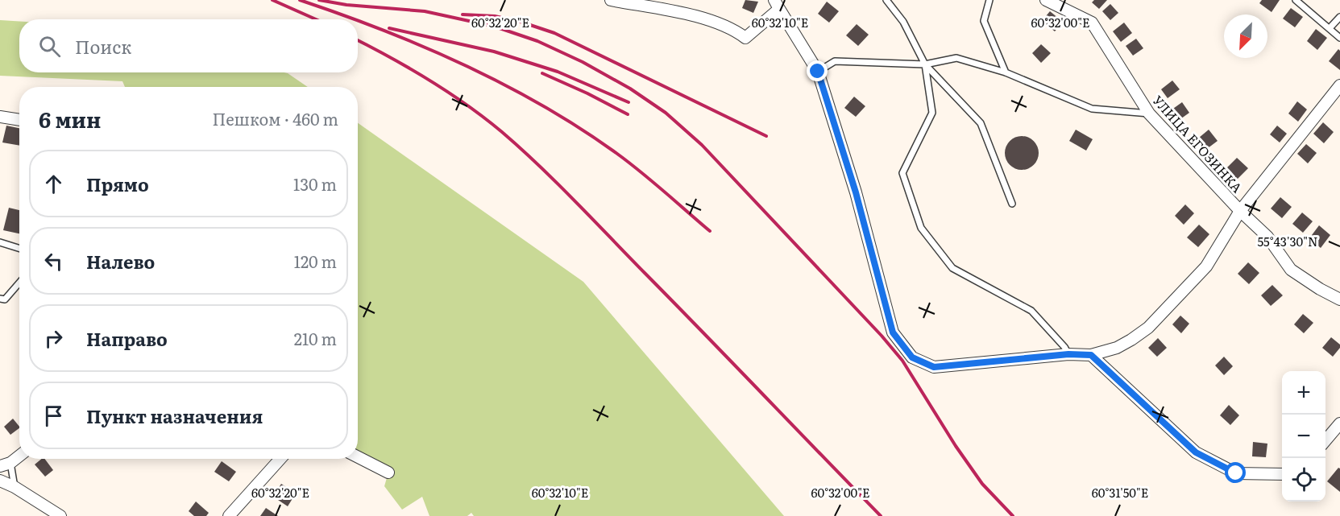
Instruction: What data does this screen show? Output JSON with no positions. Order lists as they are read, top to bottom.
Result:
{
  "streets": {
    "street": ["УЛИЦА ЕГОЗИНКА"]
  },
  "north": "bottom left",
  "page": {
    "search": "Поиск",
    "heading": ["6 мин", "Пешком · 460 m"],
    "list": [
      ["Прямо", "130 m"],
      ["Налево", "120 m"],
      ["Направо", "210 m"],
      "Пункт назначения"
    ],
    "map_buttons": ["+", "−"]
  },
  "coordinates": [
    "60°32'20\"E",
    "60°32'10\"E",
    "60°32'00\"E",
    "55°43'30\"N",
    "60°31'50\"E"
  ]
}
